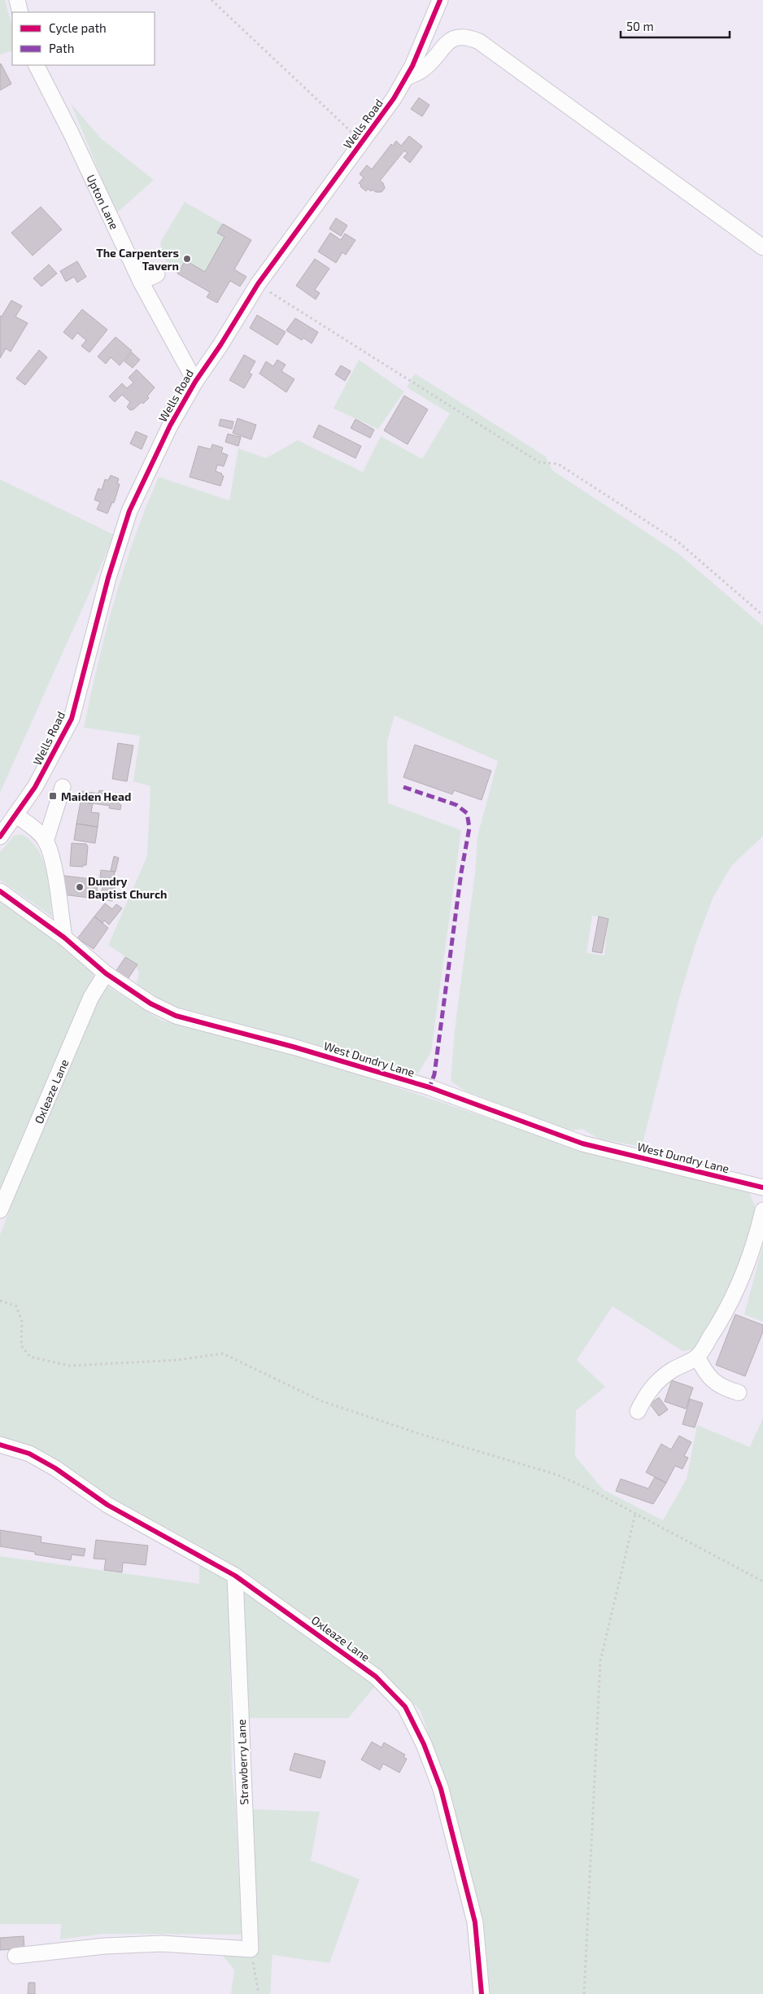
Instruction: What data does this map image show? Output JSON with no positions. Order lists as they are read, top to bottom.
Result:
{
  "streets": {
    "street": [
      "Wells Road",
      "Upton Lane",
      "West Dundry Lane",
      "Oxleaze Lane",
      "Strawberry Lane"
    ]
  },
  "crossings": [
    ["Wells Road", "Upton Lane"],
    ["West Dundry Lane", "Oxleaze Lane"],
    ["Oxleaze Lane", "Strawberry Lane"]
  ],
  "places": {
    "other": ["The Carpenters Tavern", "Dundry Baptist Church"],
    "transit": ["Maiden Head"]
  },
  "legend": ["Cycle path", "Path"],
  "scale_bar": "50 m"
}
